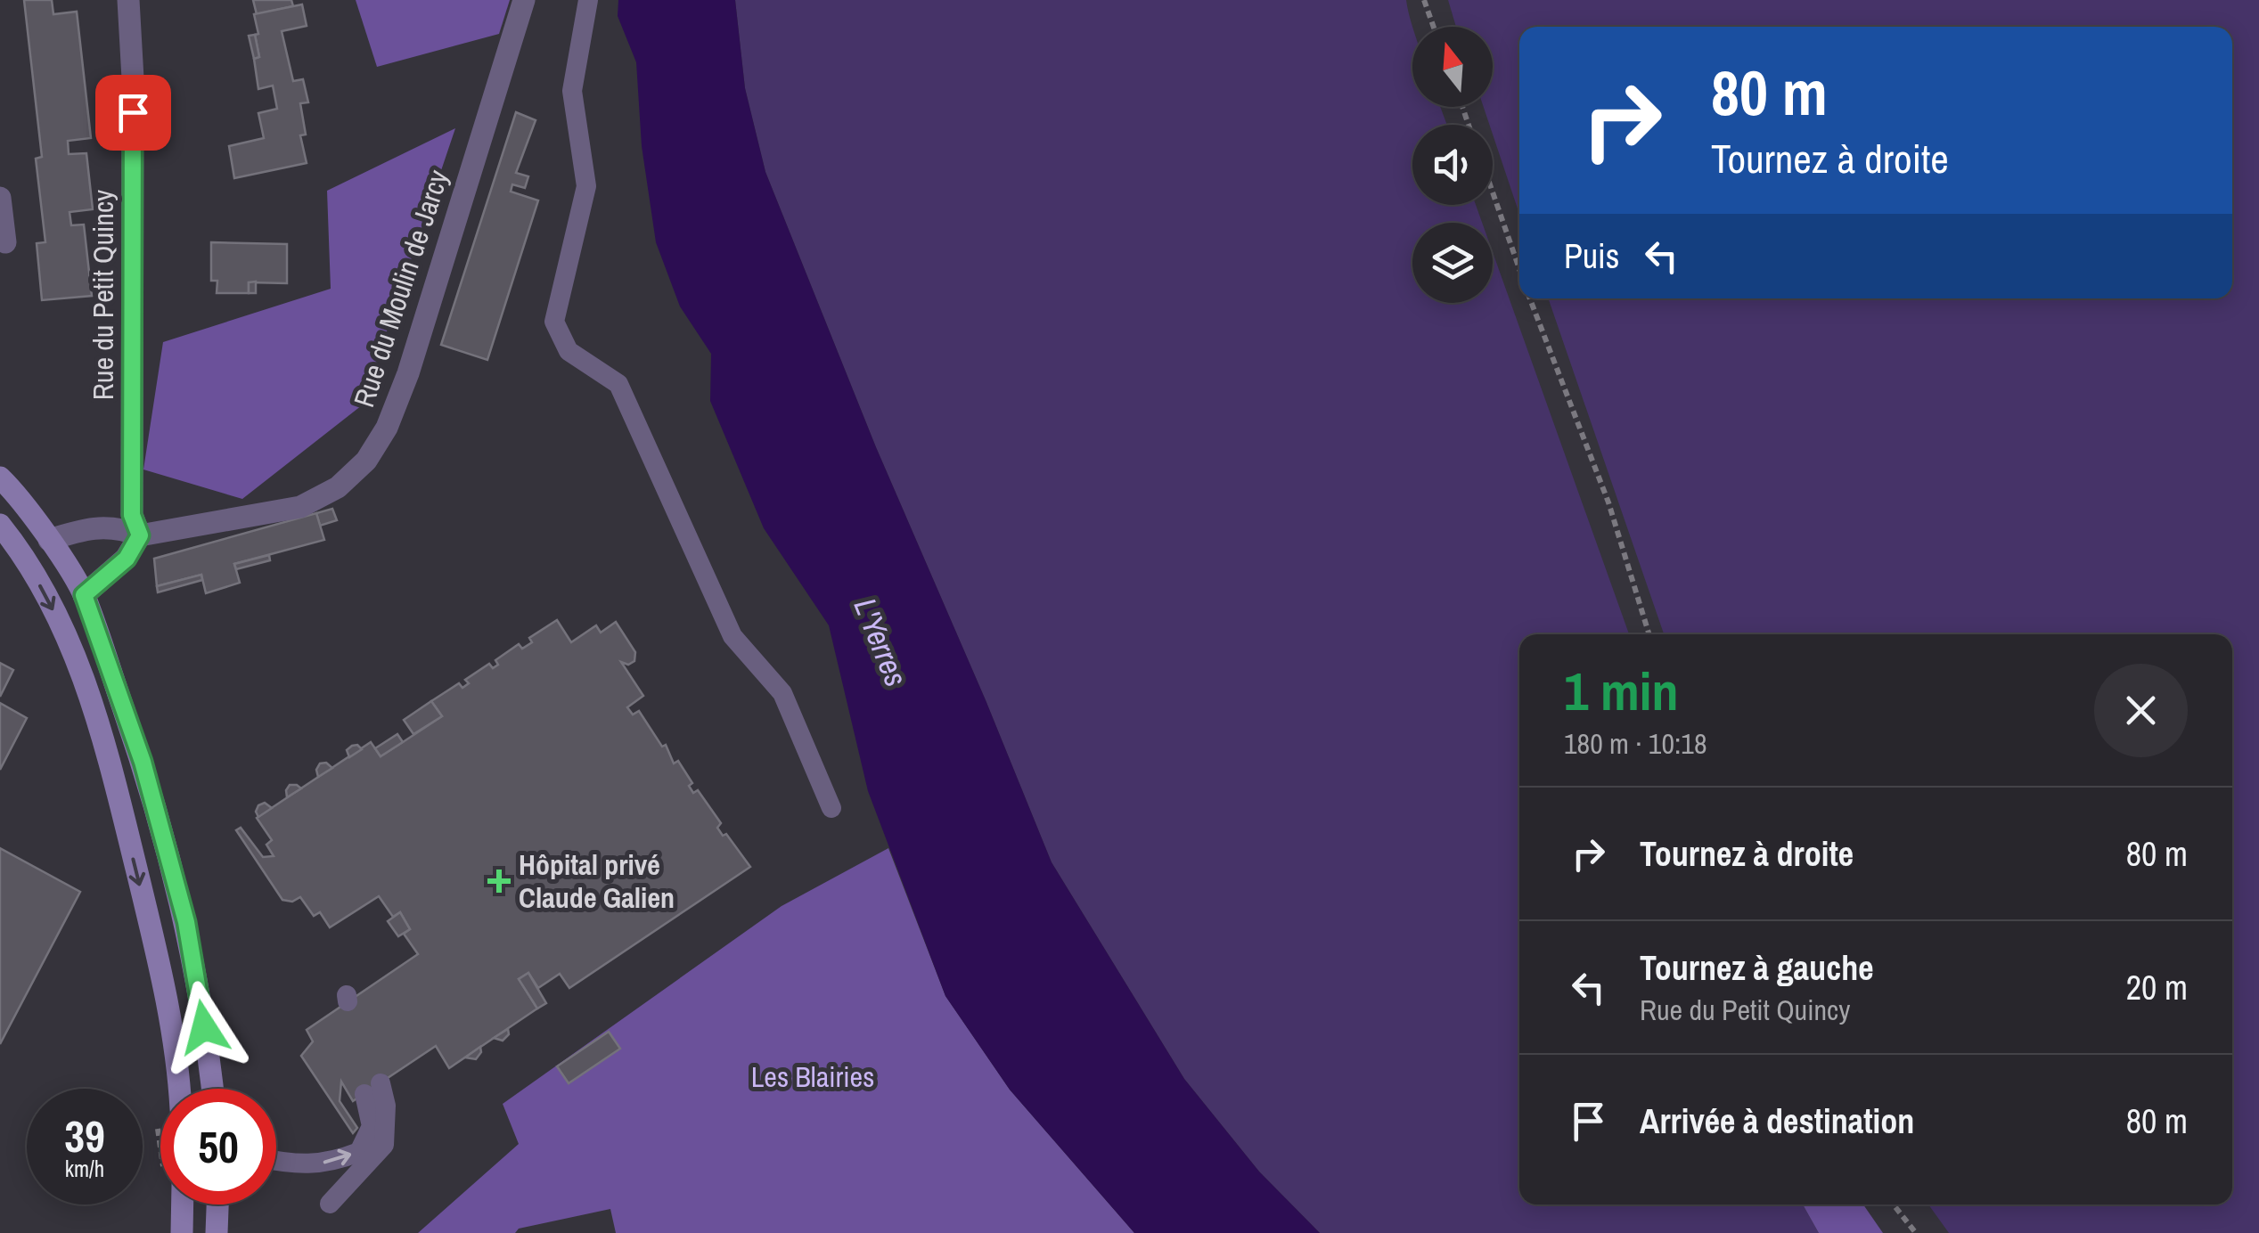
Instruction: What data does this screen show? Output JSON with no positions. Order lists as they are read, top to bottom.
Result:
{
  "streets": {
    "street": ["Rue du Moulin de Jarcy", "Rue du Petit Quincy"]
  },
  "crossings": [
    ["Rue du Moulin de Jarcy", "Rue du Petit Quincy"]
  ],
  "water": ["L'Yerres"],
  "parks": ["Les Blairies"],
  "places": {
    "health": ["Hôpital privé Claude Galien"]
  },
  "north": "top",
  "page": {
    "turn": ["80 m", "Tournez à droite"],
    "then": "Puis",
    "heading": ["1 min", "180 m · 10:18"],
    "list": [
      {
        "name": "Tournez à droite",
        "value": "80 m"
      },
      {
        "name": "Tournez à gauche",
        "note": "Rue du Petit Quincy",
        "value": "20 m"
      },
      {
        "name": "Arrivée à destination",
        "value": "80 m"
      }
    ],
    "speed": "39 km/h",
    "limit": "50"
  }
}
